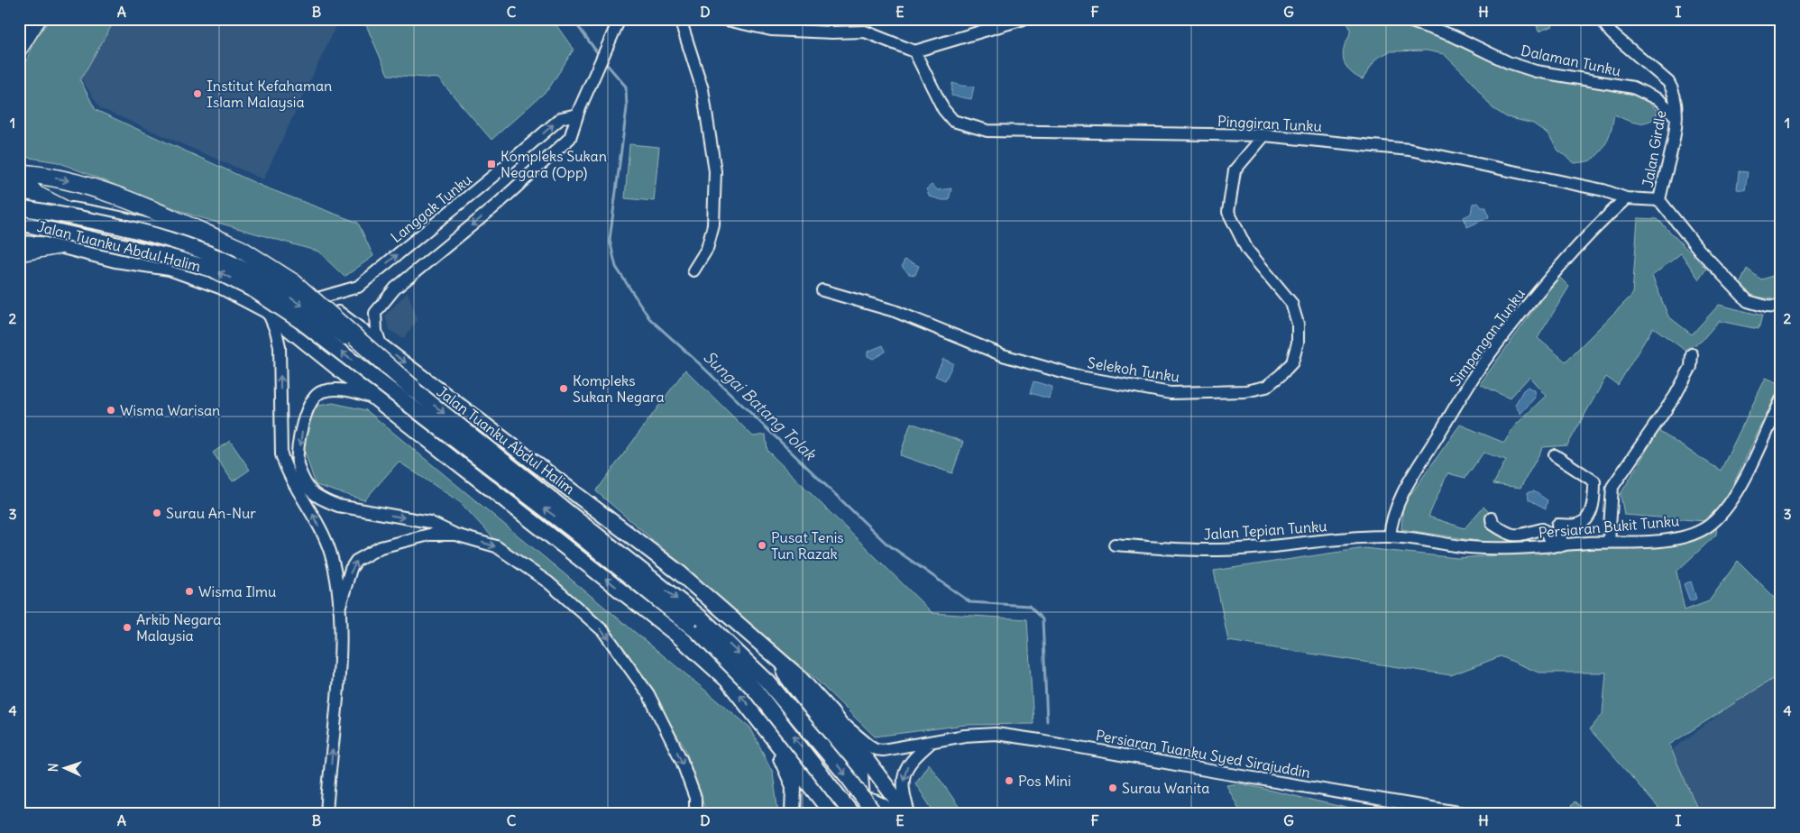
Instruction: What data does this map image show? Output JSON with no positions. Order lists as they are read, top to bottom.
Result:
{
  "streets": {
    "main road": ["Jalan Tuanku Abdul Halim"],
    "street": [
      "Dalaman Tunku",
      "Pinggiran Tunku",
      "Jalan Girdle",
      "Langgak Tunku",
      "Simpangan Tunku",
      "Selekoh Tunku",
      "Persiaran Bukit Tunku",
      "Jalan Tepian Tunku",
      "Persiaran Tuanku Syed Sirajuddin"
    ]
  },
  "crossings": [
    ["Dalaman Tunku", "Jalan Girdle"],
    ["Pinggiran Tunku", "Jalan Girdle"],
    ["Pinggiran Tunku", "Simpangan Tunku"],
    ["Pinggiran Tunku", "Selekoh Tunku"],
    ["Langgak Tunku", "Jalan Tuanku Abdul Halim"],
    ["Jalan Tuanku Abdul Halim", "Persiaran Tuanku Syed Sirajuddin"],
    ["Simpangan Tunku", "Persiaran Bukit Tunku"],
    ["Simpangan Tunku", "Jalan Tepian Tunku"],
    ["Persiaran Bukit Tunku", "Jalan Tepian Tunku"]
  ],
  "water": ["Sungai Batang Tolak"],
  "places": {
    "other": [
      "Institut Kefahaman Islam Malaysia",
      "Kompleks Sukan Negara",
      "Wisma Warisan",
      "Surau An-Nur",
      "Pusat Tenis Tun Razak",
      "Wisma Ilmu",
      "Arkib Negara Malaysia",
      "Pos Mini",
      "Surau Wanita"
    ],
    "transit": ["Kompleks Sukan Negara (Opp)"]
  },
  "north": "left",
  "grid": {
    "columns": [
      "A",
      "B",
      "C",
      "D",
      "E",
      "F",
      "G",
      "H",
      "I"
    ],
    "rows": [
      "1",
      "2",
      "3",
      "4"
    ]
  }
}
